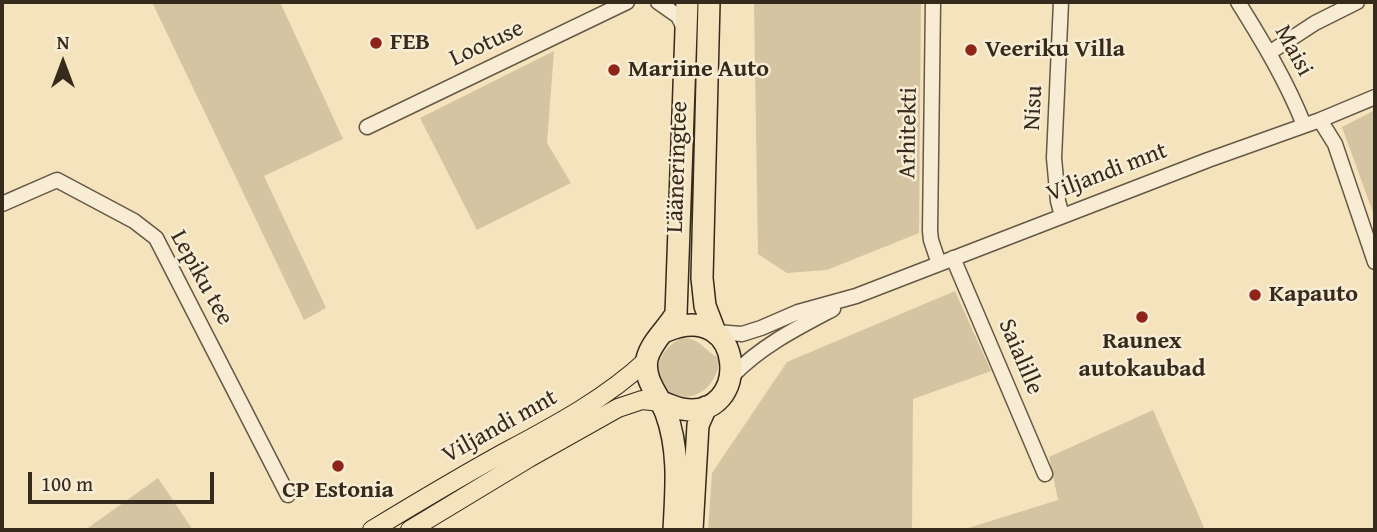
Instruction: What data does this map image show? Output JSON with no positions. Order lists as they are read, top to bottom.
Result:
{
  "streets": {
    "highway": ["Lääneringtee"],
    "main road": ["Viljandi mnt"],
    "street": [
      "Lootuse",
      "Maisi",
      "Nisu",
      "Arhitekti",
      "Lepiku tee",
      "Saialille"
    ]
  },
  "crossings": [
    ["Maisi", "Viljandi mnt"],
    ["Nisu", "Viljandi mnt"],
    ["Arhitekti", "Viljandi mnt"],
    ["Arhitekti", "Saialille"],
    ["Lääneringtee", "Viljandi mnt"],
    ["Viljandi mnt", "Saialille"]
  ],
  "places": [
    "FEB",
    "Veeriku Villa",
    "Mariine Auto",
    "Kapauto",
    "Raunex autokaubad",
    "CP Estonia"
  ],
  "scale_bar": "100 m",
  "north": "top"
}
